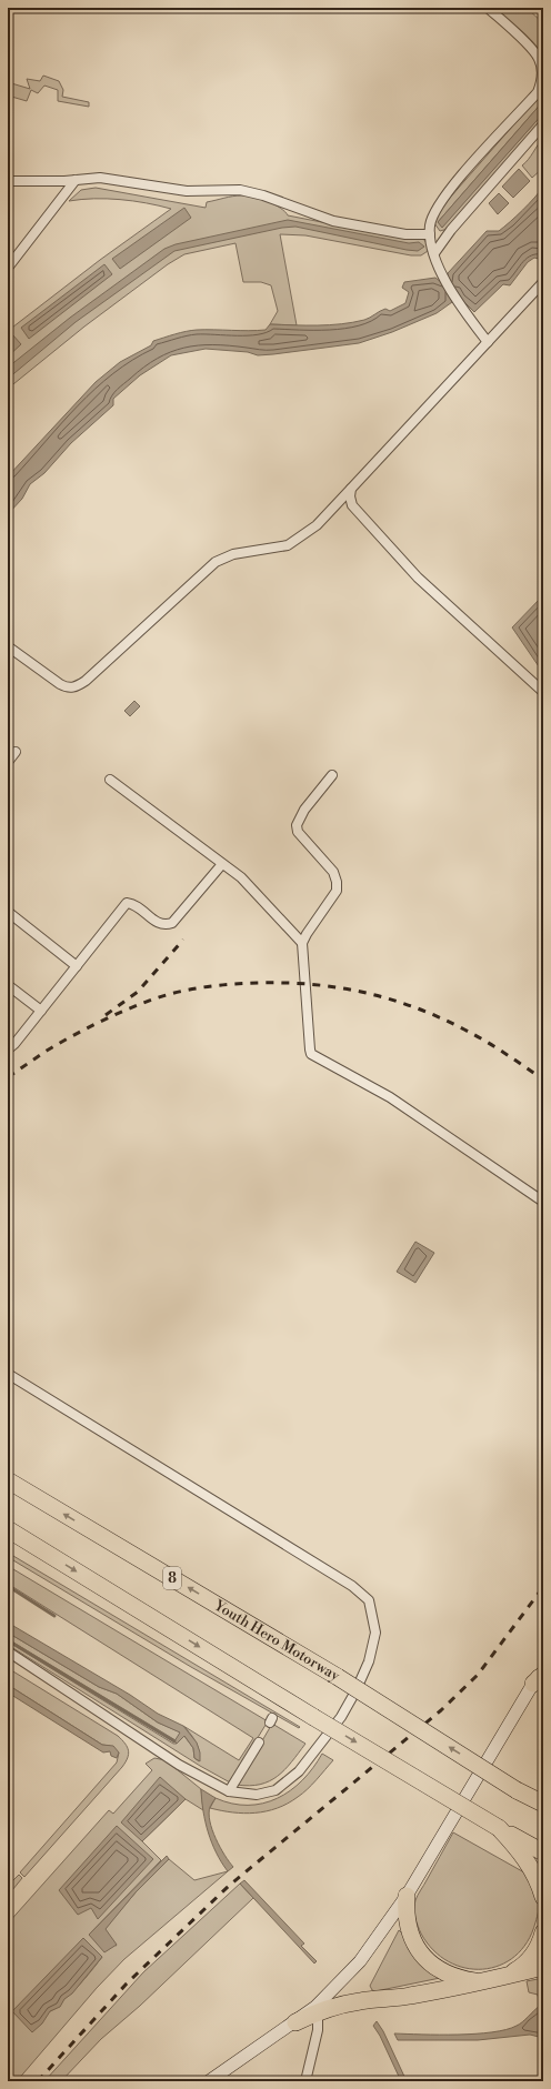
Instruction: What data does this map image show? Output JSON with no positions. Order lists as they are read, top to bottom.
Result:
{
  "streets": {
    "highway": ["8", "Youth Hero Motorway"]
  }
}
